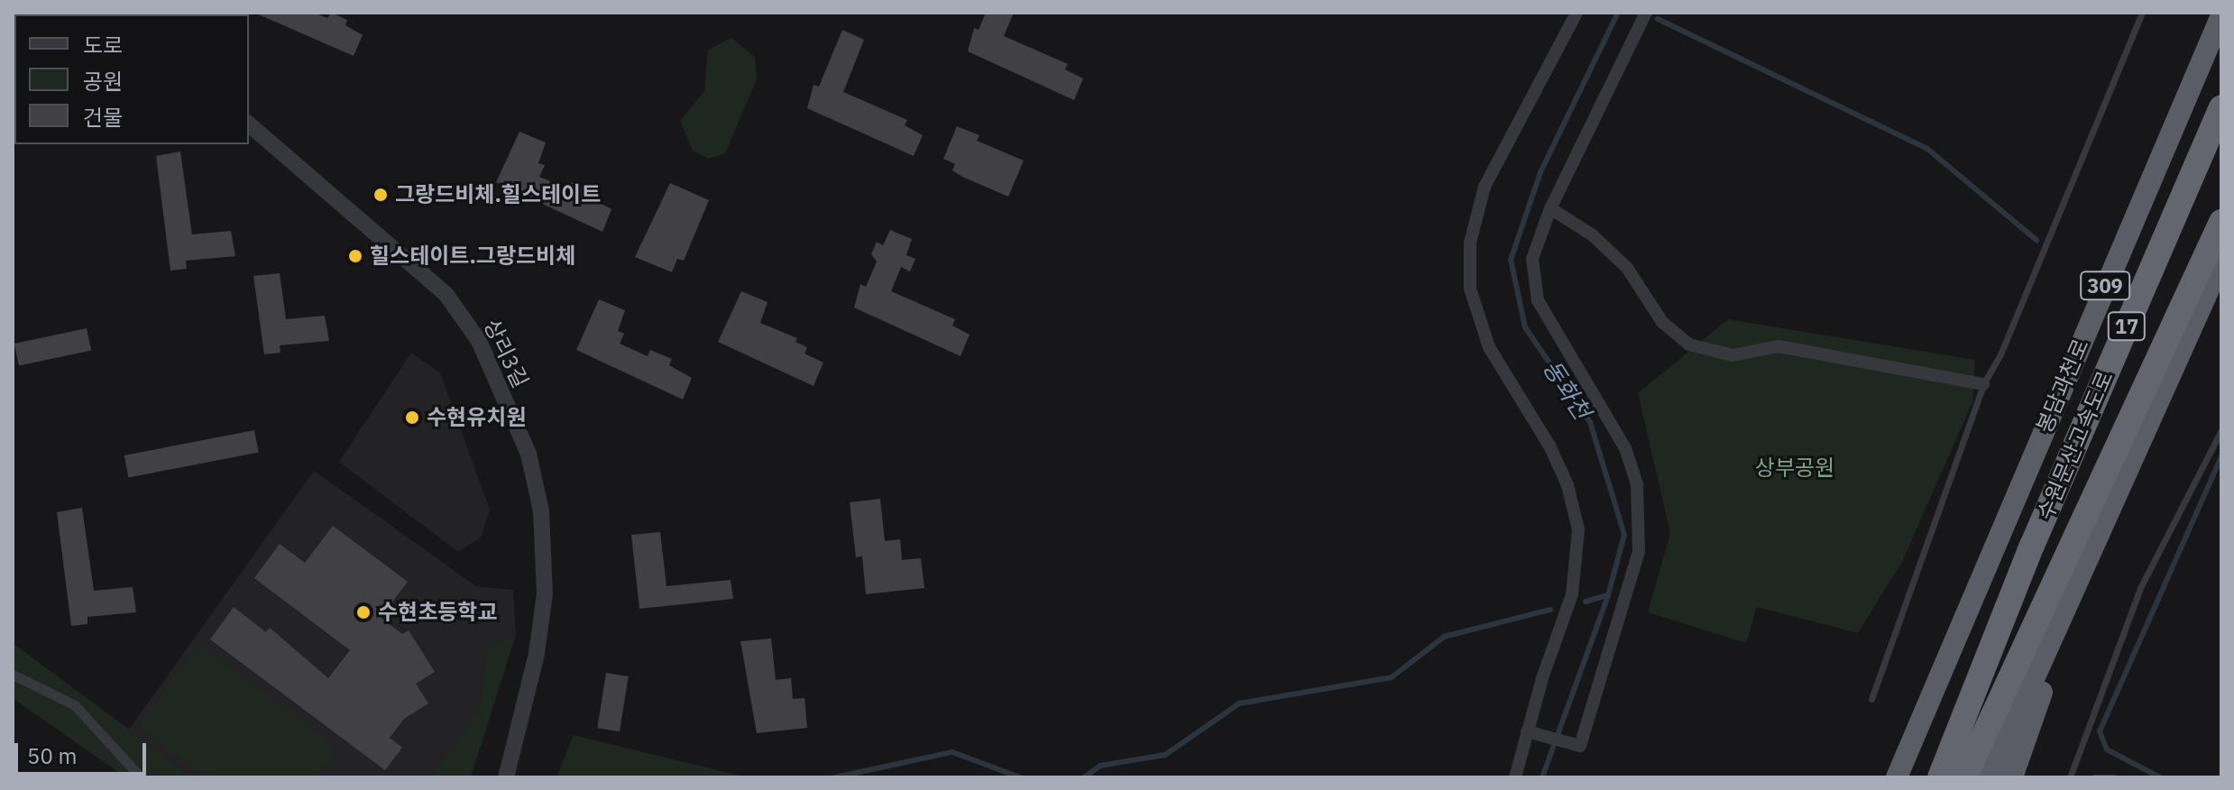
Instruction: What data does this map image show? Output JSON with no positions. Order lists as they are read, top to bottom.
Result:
{
  "streets": {
    "highway": [
      "309",
      "17",
      "봉담과천로",
      "수원문산고속도로"
    ],
    "street": ["상리3길"]
  },
  "water": ["동화천"],
  "parks": ["상부공원"],
  "places": [
    "그랑드비체.힐스테이트",
    "힐스테이트.그랑드비체",
    "수현유치원",
    "수현초등학교"
  ],
  "legend": ["도로", "공원", "건물"],
  "scale_bar": "50 m"
}
